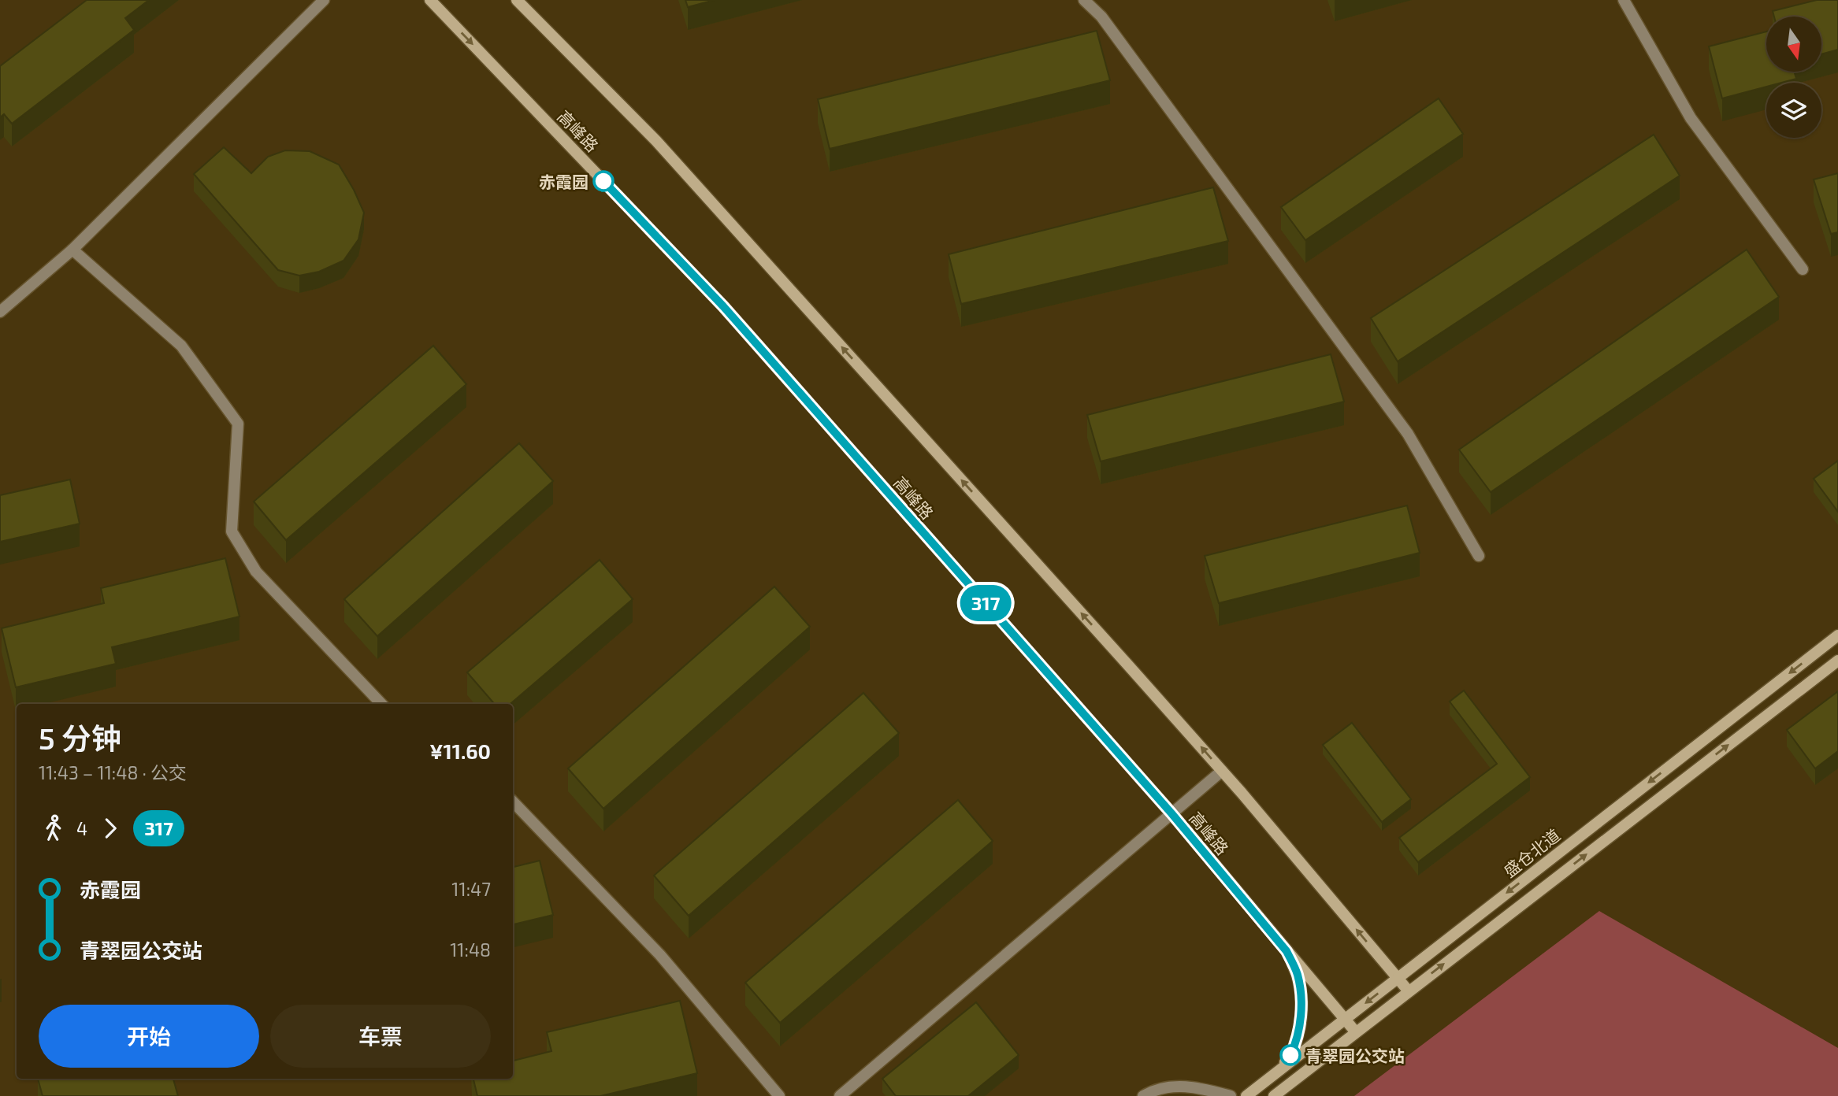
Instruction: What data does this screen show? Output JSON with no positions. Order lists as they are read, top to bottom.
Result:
{
  "streets": {
    "main road": ["高峰路", "盛仓北道"]
  },
  "crossings": [
    ["高峰路", "盛仓北道"]
  ],
  "places": ["赤霞园", "青翠园公交站"],
  "lines": ["bus line 317"],
  "north": "bottom",
  "page": {
    "on_map": "317",
    "heading": ["5 分钟", "11:43 – 11:48 · 公交", "¥11.60"],
    "legs": ["4", "317"],
    "list": [
      {
        "name": "赤霞园",
        "value": "11:47"
      },
      {
        "name": "青翠园公交站",
        "value": "11:48"
      }
    ],
    "buttons": ["开始", "车票"]
  }
}
